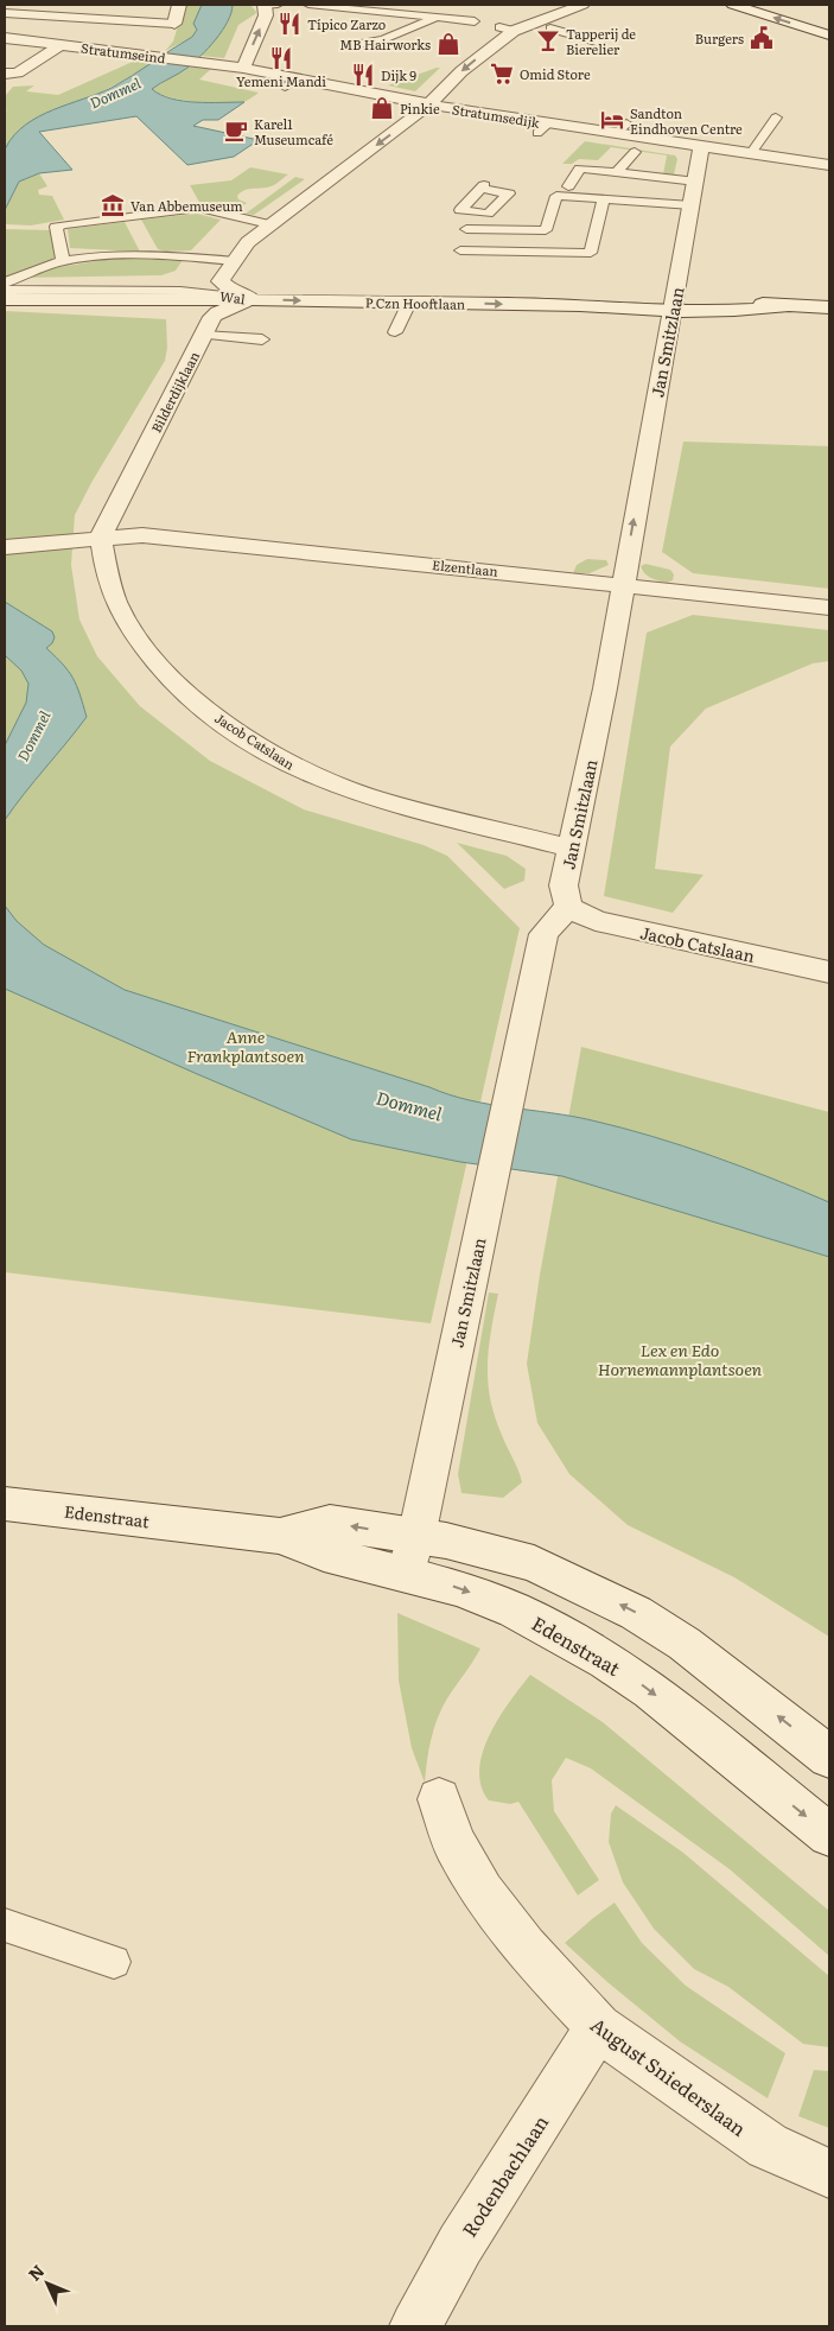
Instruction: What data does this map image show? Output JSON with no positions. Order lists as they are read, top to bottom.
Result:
{
  "streets": {
    "street": [
      "Stratumseind",
      "Stratumsedijk",
      "Wal",
      "P Czn Hooftlaan",
      "Jan Smitzlaan",
      "Bilderdijklaan",
      "Elzentlaan",
      "Jacob Catslaan",
      "Edenstraat",
      "August Sniederslaan",
      "Rodenbachlaan"
    ]
  },
  "crossings": [
    ["Stratumseind", "Stratumsedijk"],
    ["Stratumsedijk", "Jan Smitzlaan"],
    ["Wal", "P Czn Hooftlaan"],
    ["Wal", "Bilderdijklaan"],
    ["P Czn Hooftlaan", "Jan Smitzlaan"],
    ["P Czn Hooftlaan", "Bilderdijklaan"],
    ["Jan Smitzlaan", "Elzentlaan"],
    ["Jan Smitzlaan", "Jacob Catslaan"],
    ["Jan Smitzlaan", "Edenstraat"],
    ["Bilderdijklaan", "Elzentlaan"],
    ["Bilderdijklaan", "Jacob Catslaan"],
    ["Elzentlaan", "Jacob Catslaan"],
    ["August Sniederslaan", "Rodenbachlaan"]
  ],
  "one_way": ["P Czn Hooftlaan"],
  "water": ["Dommel"],
  "parks": ["Anne Frankplantsoen", "Lex en Edo Hornemannplantsoen"],
  "places": {
    "restaurant": ["Típico Zarzo", "Yemeni Mandi", "Dijk 9"],
    "public building": ["Burgers"],
    "bar": ["Tapperij de Bierelier"],
    "shop": ["MB Hairworks", "Pinkie"],
    "supermarket": ["Omid Store"],
    "hotel": ["Sandton Eindhoven Centre"],
    "cafe": ["Karel1 Museumcafé"],
    "museum": ["Van Abbemuseum"]
  },
  "north": "top left"
}
